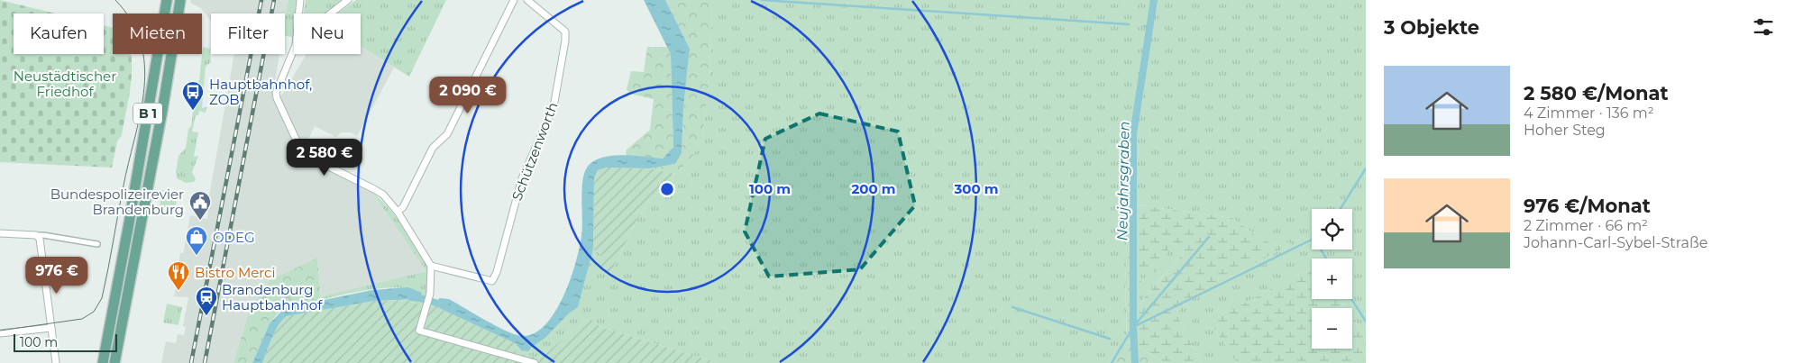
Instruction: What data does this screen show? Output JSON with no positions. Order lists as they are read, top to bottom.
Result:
{
  "streets": {
    "main road": ["B 1"],
    "street": ["Schützenworth"]
  },
  "water": ["Neujahrsgraben"],
  "parks": ["Neustädtischer Friedhof"],
  "places": {
    "bus stop": ["Hauptbahnhof, ZOB"],
    "public building": ["Bundespolizeirevier Brandenburg"],
    "shop": ["ODEG"],
    "restaurant": ["Bistro Merci"],
    "station": ["Brandenburg Hauptbahnhof"]
  },
  "scale_bar": "100 m",
  "page": {
    "heading": "3 Objekte",
    "chip": [
      "Kaufen",
      "Mieten",
      "Filter",
      "Neu"
    ],
    "list": [
      {
        "name": "2 580 €/Monat",
        "note": "4 Zimmer · 136 m² · Hoher Steg"
      },
      {
        "name": "976 €/Monat",
        "note": "2 Zimmer · 66 m² · Johann-Carl-Sybel-Straße"
      }
    ],
    "price": ["2 090 €", "2 580 €", "976 €"],
    "map_buttons": ["+", "−"],
    "scale": "100 m"
  },
  "rings": ["100 m", "200 m", "300 m"]
}
